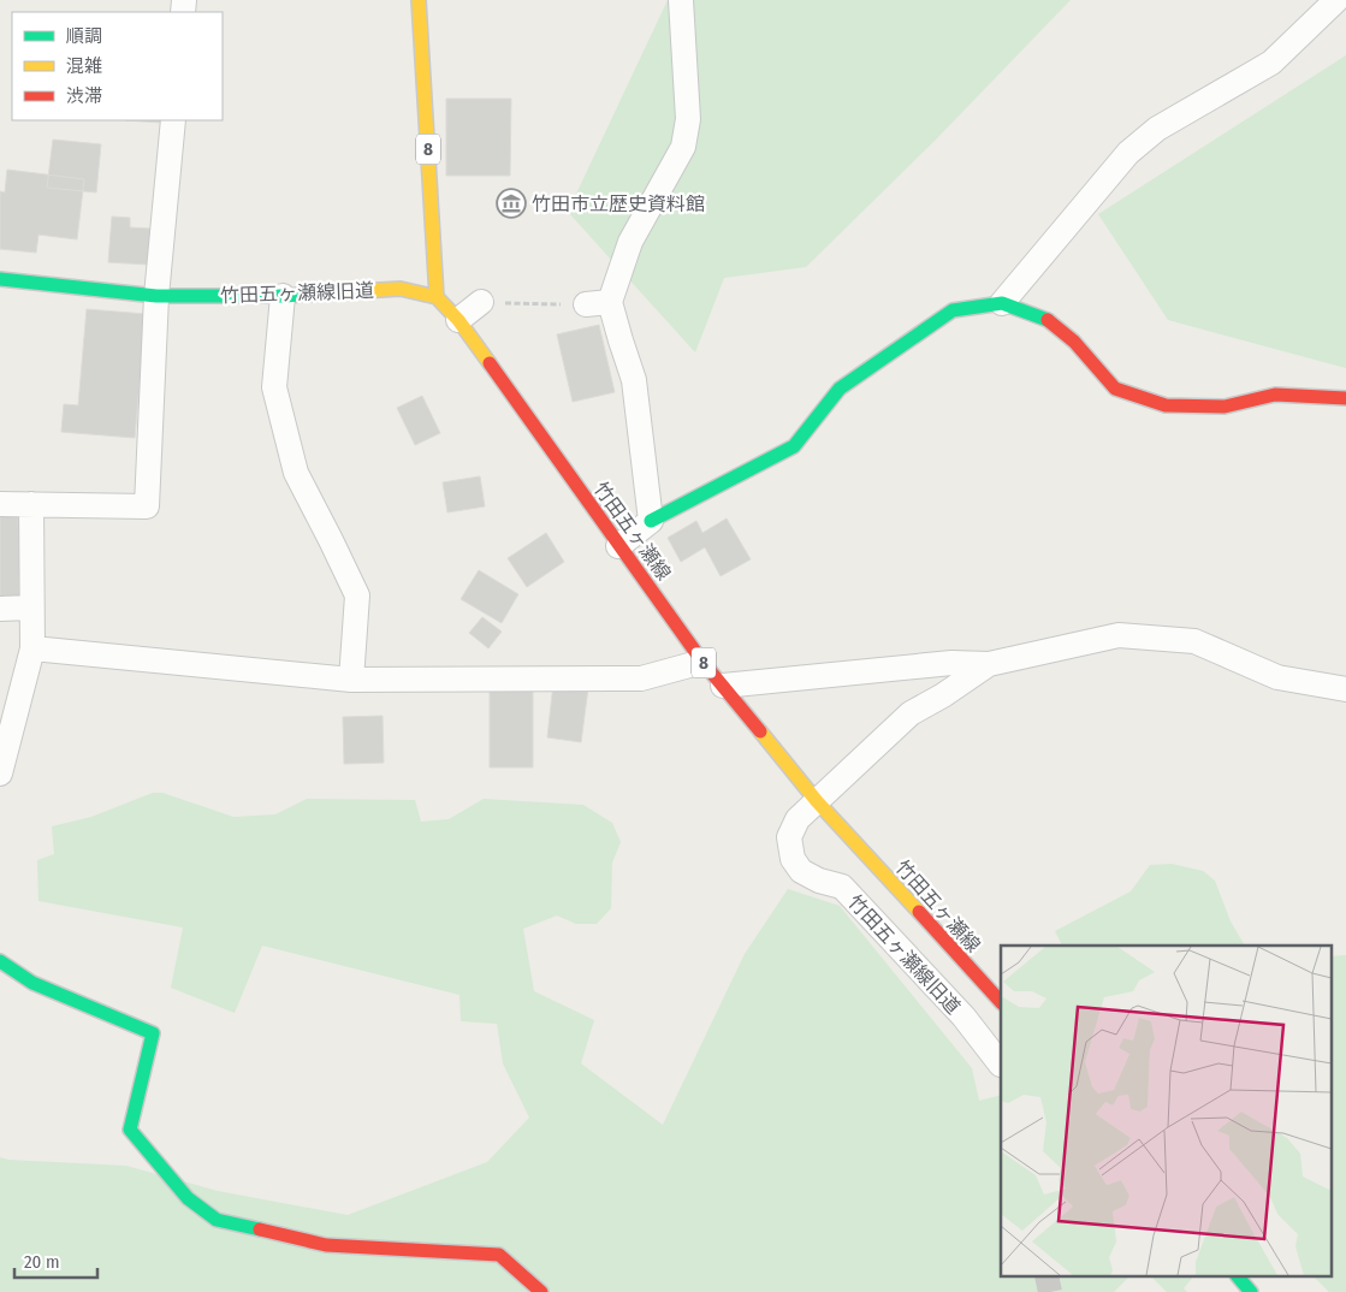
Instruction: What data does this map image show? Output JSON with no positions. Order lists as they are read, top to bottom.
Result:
{
  "streets": {
    "street": ["8", "竹田五ヶ瀬線旧道", "竹田五ヶ瀬線"]
  },
  "crossings": [
    ["8", "竹田五ヶ瀬線旧道"],
    ["8", "竹田五ヶ瀬線"],
    ["竹田五ヶ瀬線旧道", "竹田五ヶ瀬線"]
  ],
  "places": {
    "museum": ["竹田市立歴史資料館"]
  },
  "legend": ["順調", "混雑", "渋滞"],
  "scale_bar": "20 m"
}
